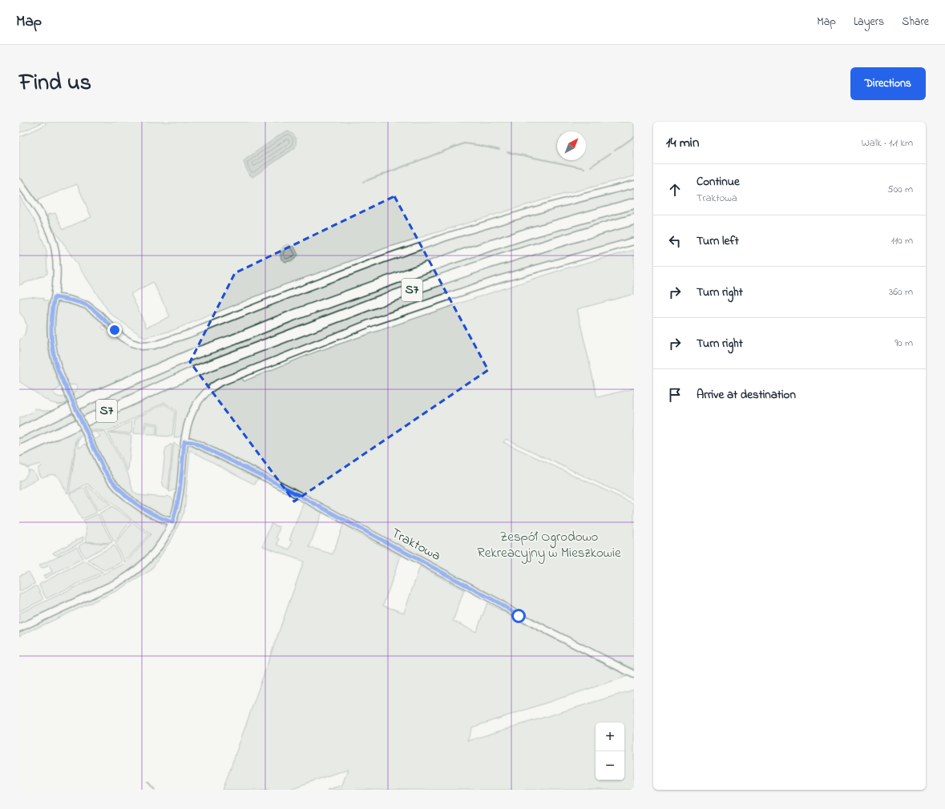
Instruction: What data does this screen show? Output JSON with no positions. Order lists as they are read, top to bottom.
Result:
{
  "streets": {
    "highway": ["S7"],
    "street": ["Traktowa"]
  },
  "parks": ["Zespół Ogrodowo Rekreacyjny w Mieszkowie"],
  "north": "top right",
  "page": {
    "header": "Map",
    "nav": ["Map", "Layers", "Share"],
    "title": "Find us",
    "buttons": "Directions",
    "heading": ["14 min", "Walk · 1.1 km"],
    "list": [
      ["Continue", "Traktowa", "500 m"],
      ["Turn left", "110 m"],
      ["Turn right", "360 m"],
      ["Turn right", "90 m"],
      "Arrive at destination"
    ],
    "map_buttons": ["+", "−"]
  }
}
